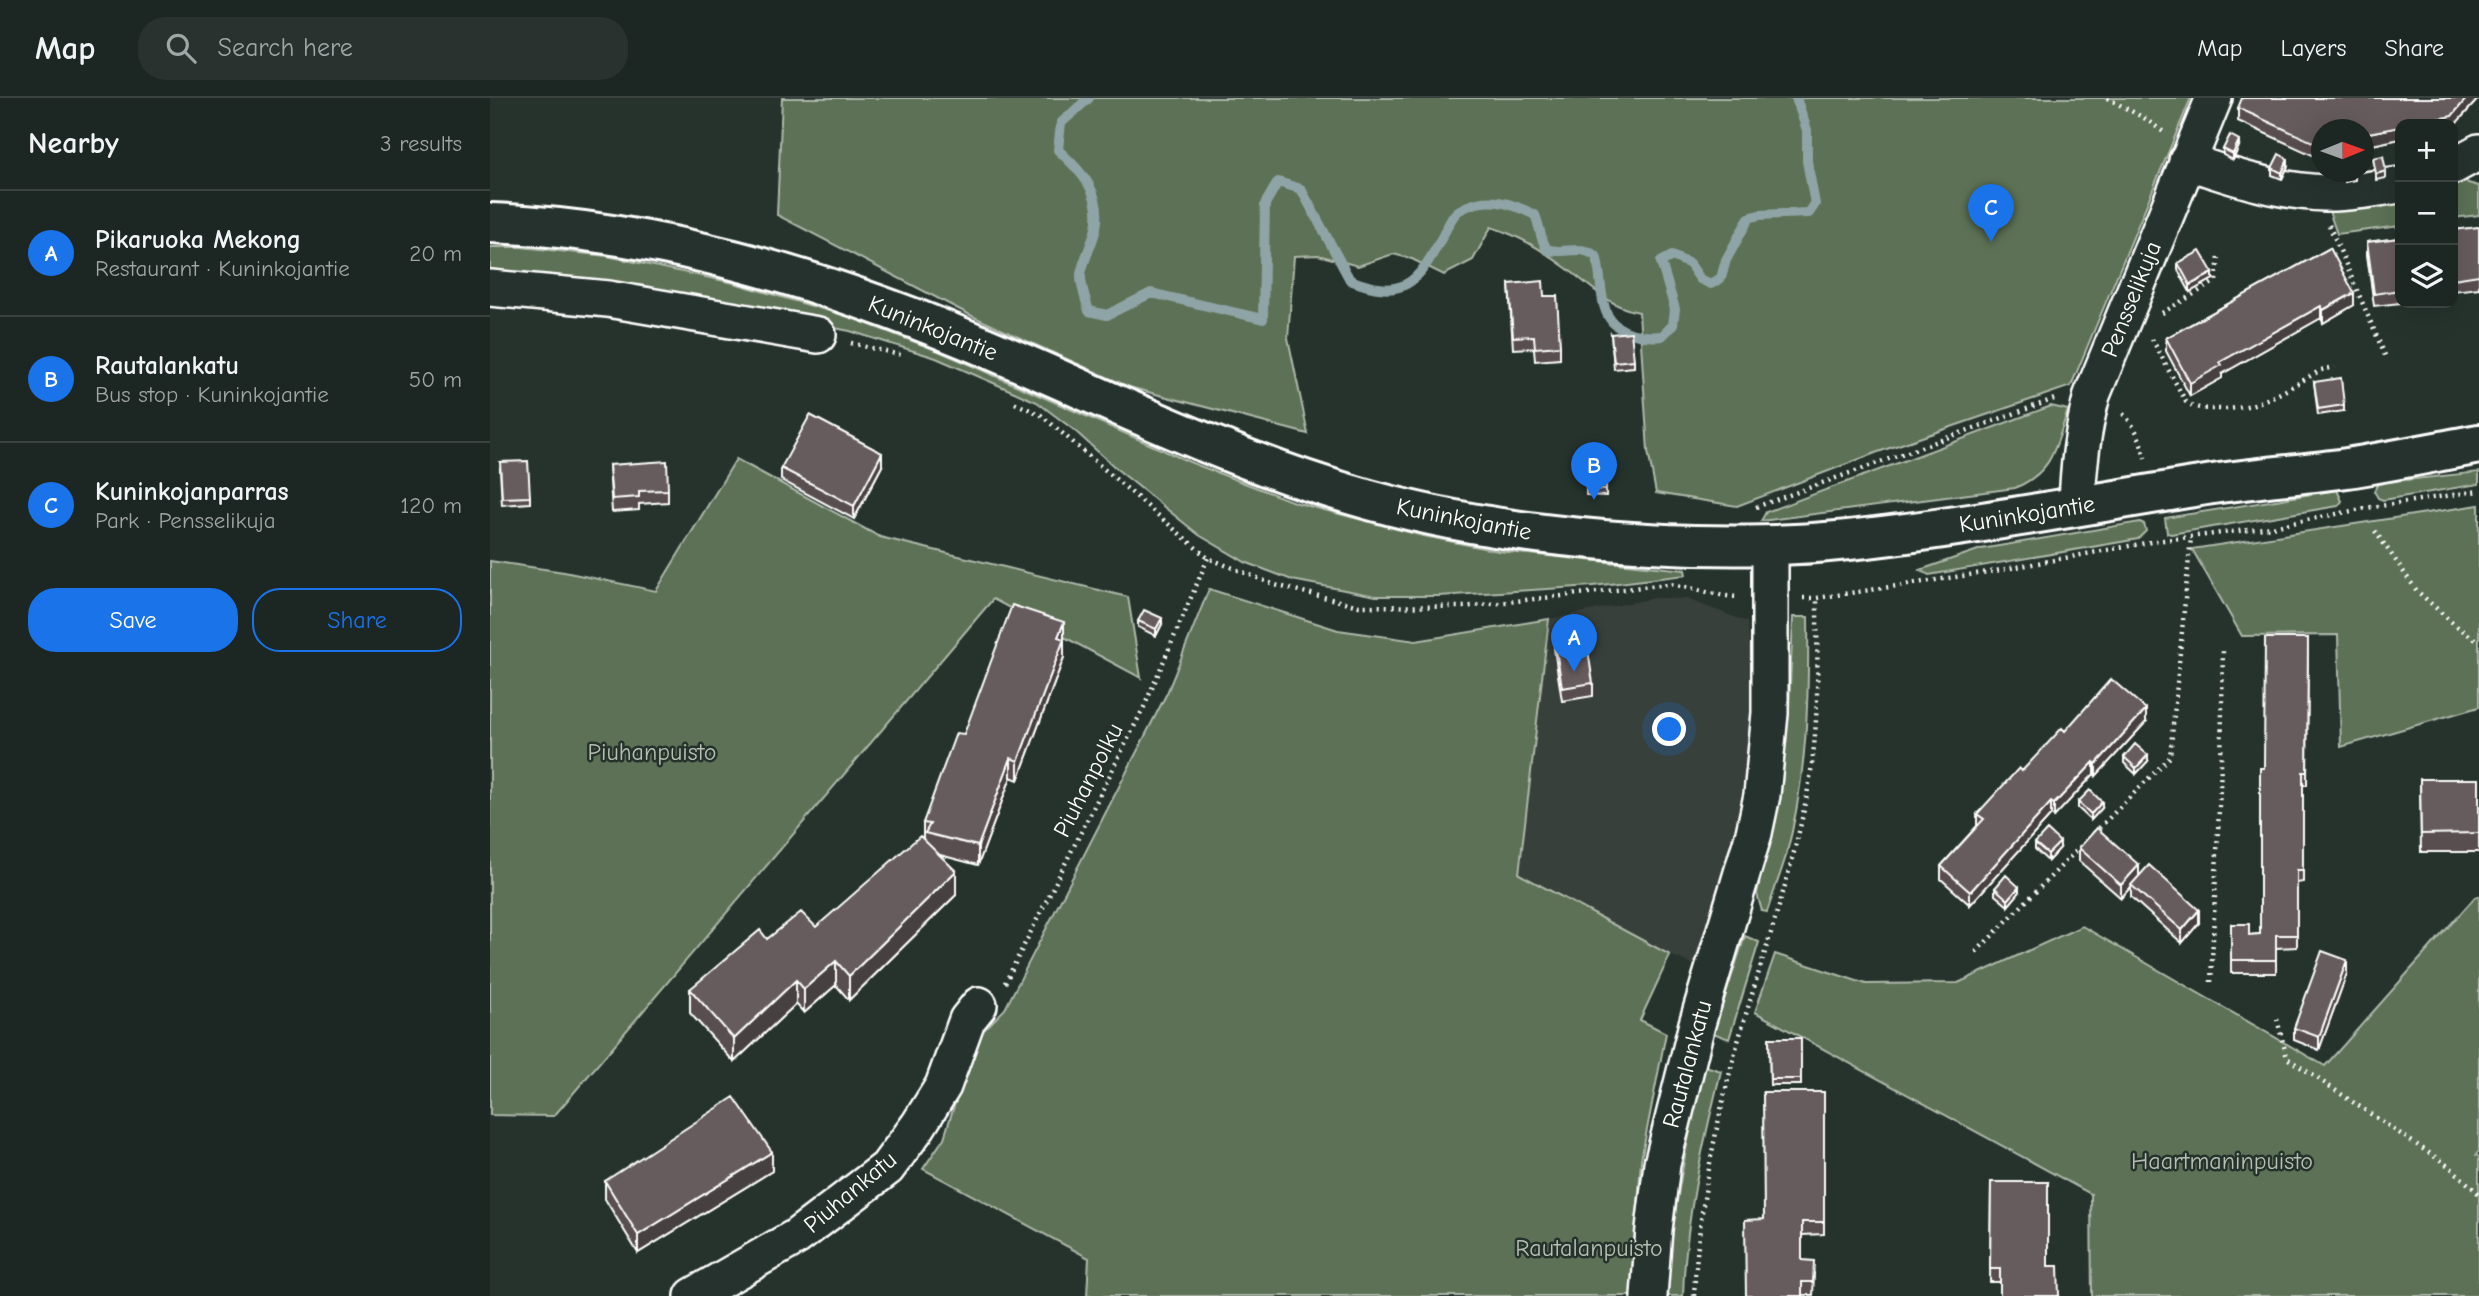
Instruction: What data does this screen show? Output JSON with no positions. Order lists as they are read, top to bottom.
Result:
{
  "streets": {
    "main road": ["Kuninkojantie"],
    "street": ["Pensselikuja", "Rautalankatu", "Piuhankatu"],
    "path": ["Piuhanpolku"]
  },
  "crossings": [
    ["Pensselikuja", "Kuninkojantie"],
    ["Kuninkojantie", "Rautalankatu"],
    ["Piuhanpolku", "Piuhankatu"]
  ],
  "parks": ["Piuhanpuisto", "Haartmaninpuisto", "Rautalanpuisto"],
  "north": "right",
  "page": {
    "header": "Map",
    "search": "Search here",
    "nav": ["Map", "Layers", "Share"],
    "heading": ["Nearby", "3 results"],
    "map_buttons": ["+", "−"],
    "pins": ["C", "B", "A"],
    "list": [
      {
        "mark": "A",
        "name": "Pikaruoka Mekong",
        "note": "Restaurant · Kuninkojantie",
        "value": "20 m"
      },
      {
        "mark": "B",
        "name": "Rautalankatu",
        "note": "Bus stop · Kuninkojantie",
        "value": "50 m"
      },
      {
        "mark": "C",
        "name": "Kuninkojanparras",
        "note": "Park · Pensselikuja",
        "value": "120 m"
      }
    ],
    "buttons": ["Save", "Share"]
  }
}
